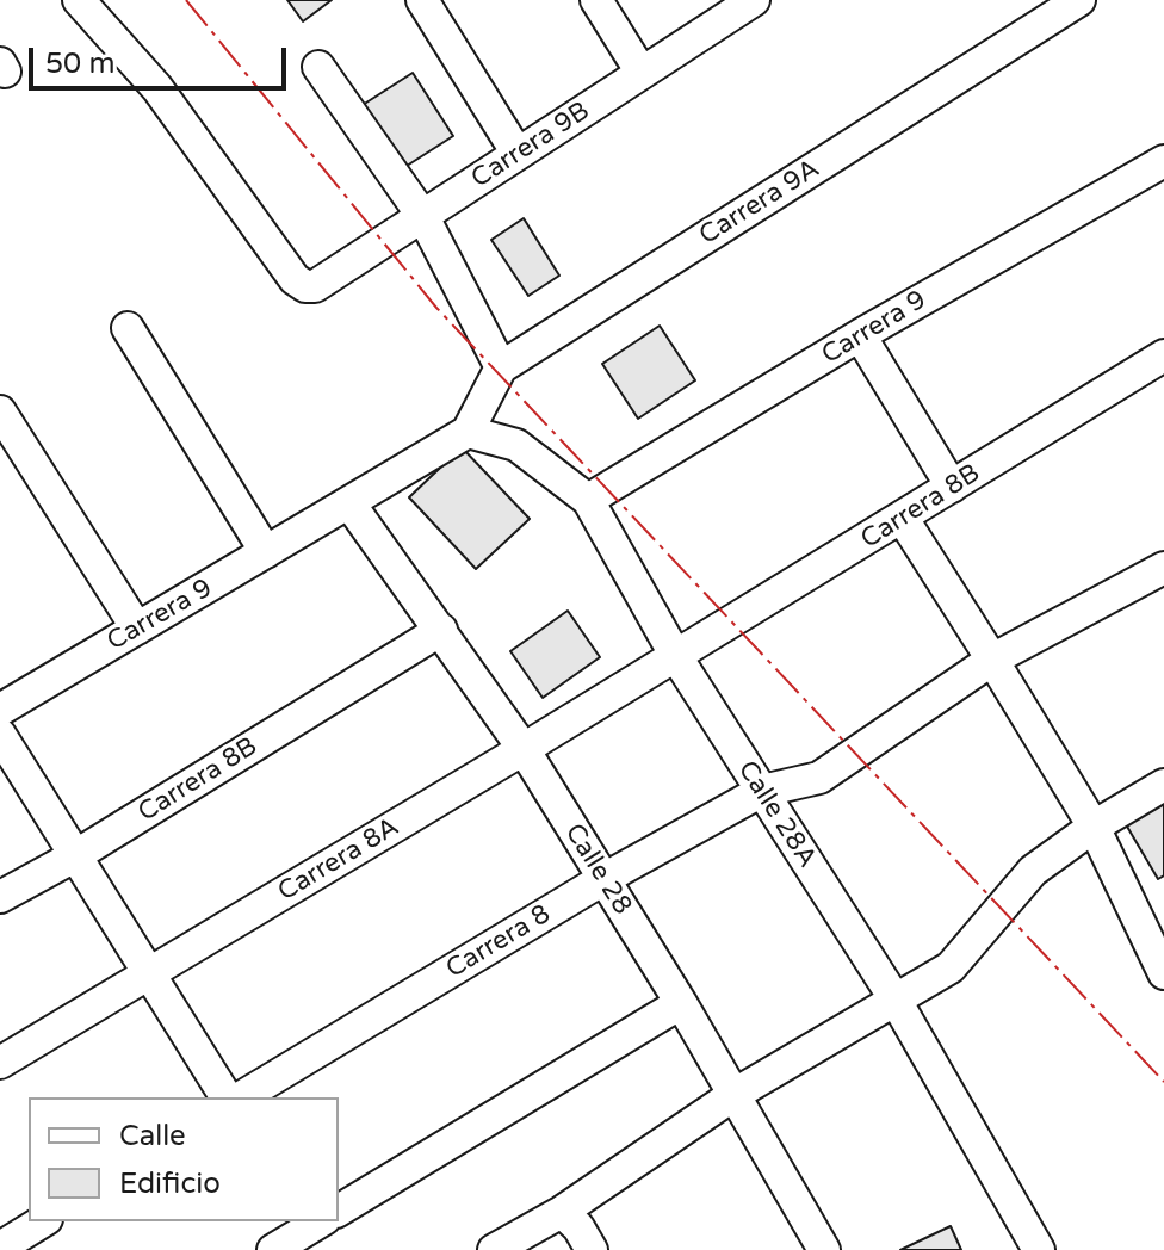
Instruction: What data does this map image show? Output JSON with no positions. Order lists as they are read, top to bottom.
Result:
{
  "streets": {
    "street": [
      "Carrera 9B",
      "Carrera 9A",
      "Carrera 9",
      "Carrera 8B",
      "Calle 28A",
      "Carrera 8A",
      "Calle 28",
      "Carrera 8"
    ]
  },
  "crossings": [
    ["Carrera 9", "Calle 28A"],
    ["Carrera 9", "Calle 28"],
    ["Carrera 8B", "Calle 28A"],
    ["Carrera 8B", "Carrera 8A"],
    ["Carrera 8B", "Calle 28"],
    ["Calle 28A", "Carrera 8A"],
    ["Calle 28A", "Carrera 8"],
    ["Carrera 8A", "Calle 28"],
    ["Calle 28", "Carrera 8"]
  ],
  "legend": ["Calle", "Edificio"],
  "scale_bar": "50 m"
}
